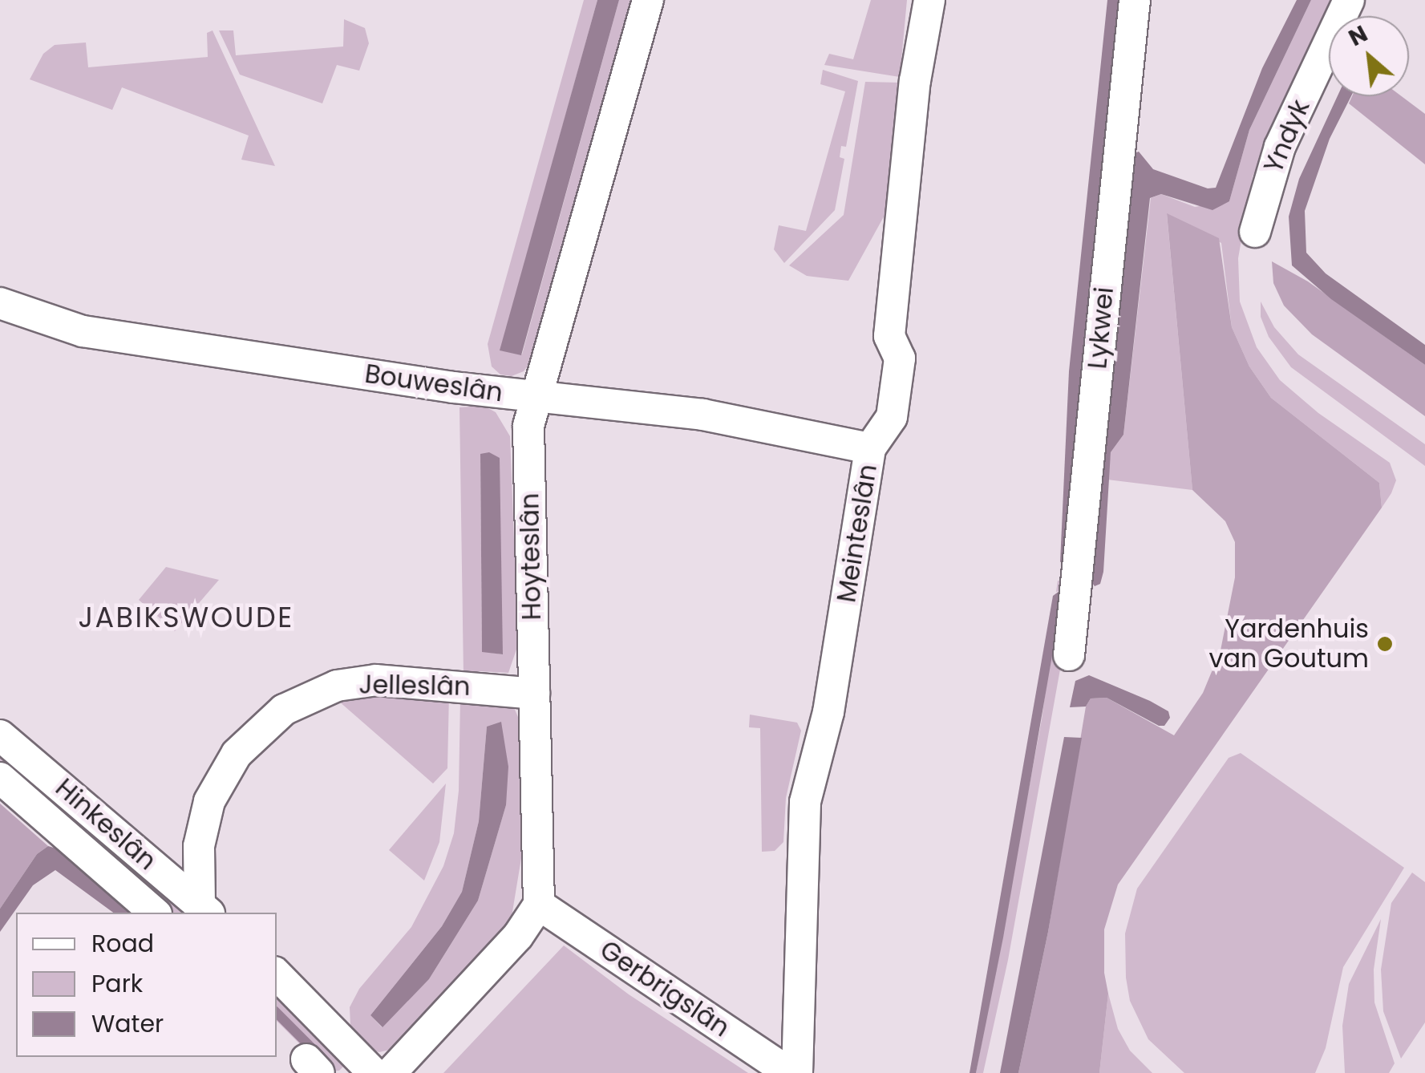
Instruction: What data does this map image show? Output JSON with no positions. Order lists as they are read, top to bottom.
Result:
{
  "streets": {
    "street": [
      "Yndyk",
      "Lykwei",
      "Bouweslân",
      "Meinteslân",
      "Hoyteslân",
      "Jelleslân",
      "Hinkeslân",
      "Gerbrigslân"
    ]
  },
  "crossings": [
    ["Bouweslân", "Meinteslân"],
    ["Bouweslân", "Hoyteslân"],
    ["Hoyteslân", "Jelleslân"],
    ["Hoyteslân", "Gerbrigslân"],
    ["Jelleslân", "Hinkeslân"]
  ],
  "districts": ["JABIKSWOUDE"],
  "places": ["Yardenhuis van Goutum"],
  "legend": ["Road", "Park", "Water"],
  "north": "top left"
}
